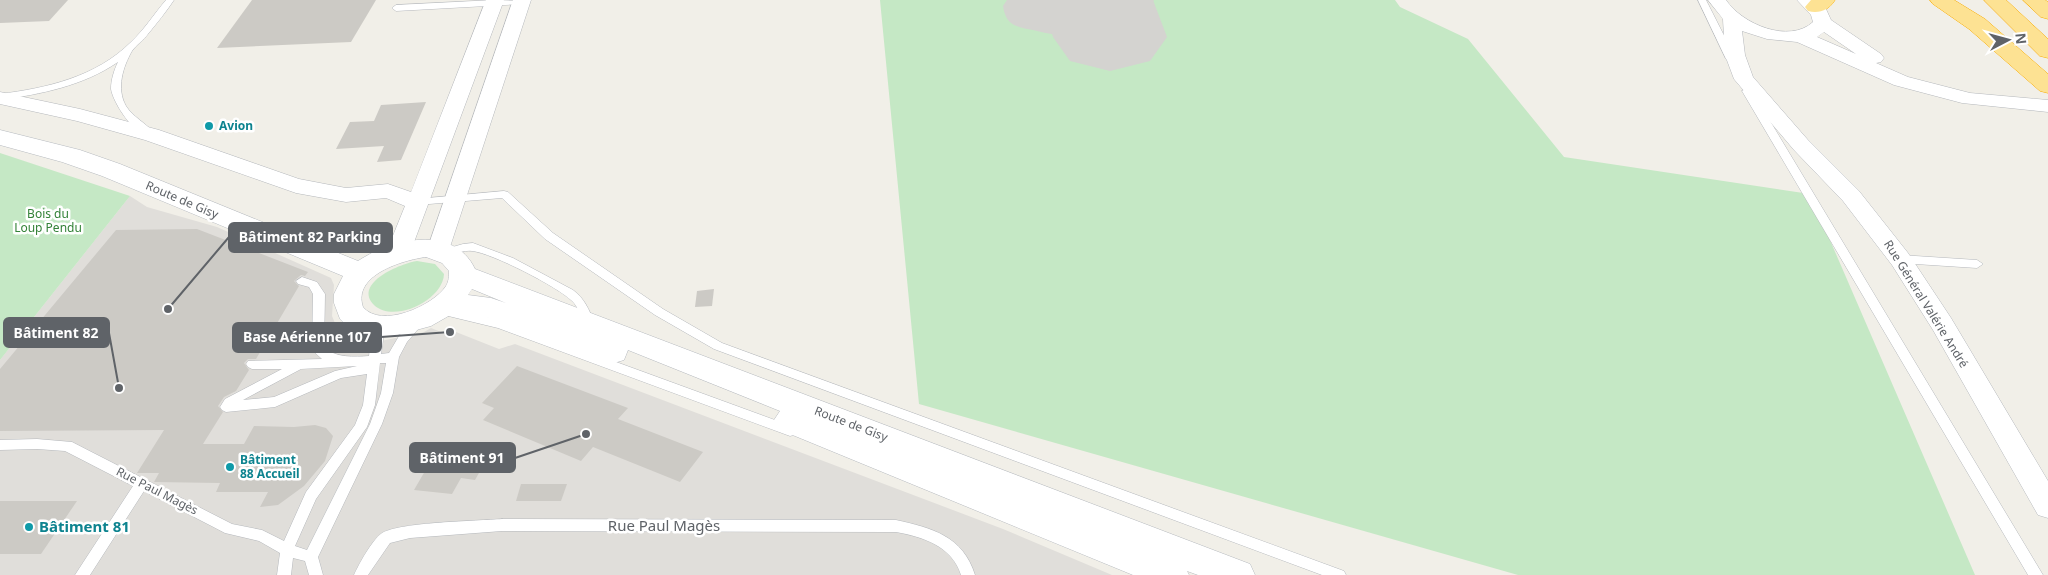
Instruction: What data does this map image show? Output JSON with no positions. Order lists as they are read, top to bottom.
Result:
{
  "streets": {
    "street": ["Route de Gisy", "Rue Général Valérie André"],
    "lane": ["Rue Paul Magès"]
  },
  "parks": ["Bois du Loup Pendu"],
  "places": [
    "Avion",
    "Bâtiment 82 Parking",
    "Base Aérienne 107",
    "Bâtiment 82",
    "Bâtiment 91",
    "Bâtiment 88 Accueil",
    "Bâtiment 81"
  ],
  "north": "right"
}
